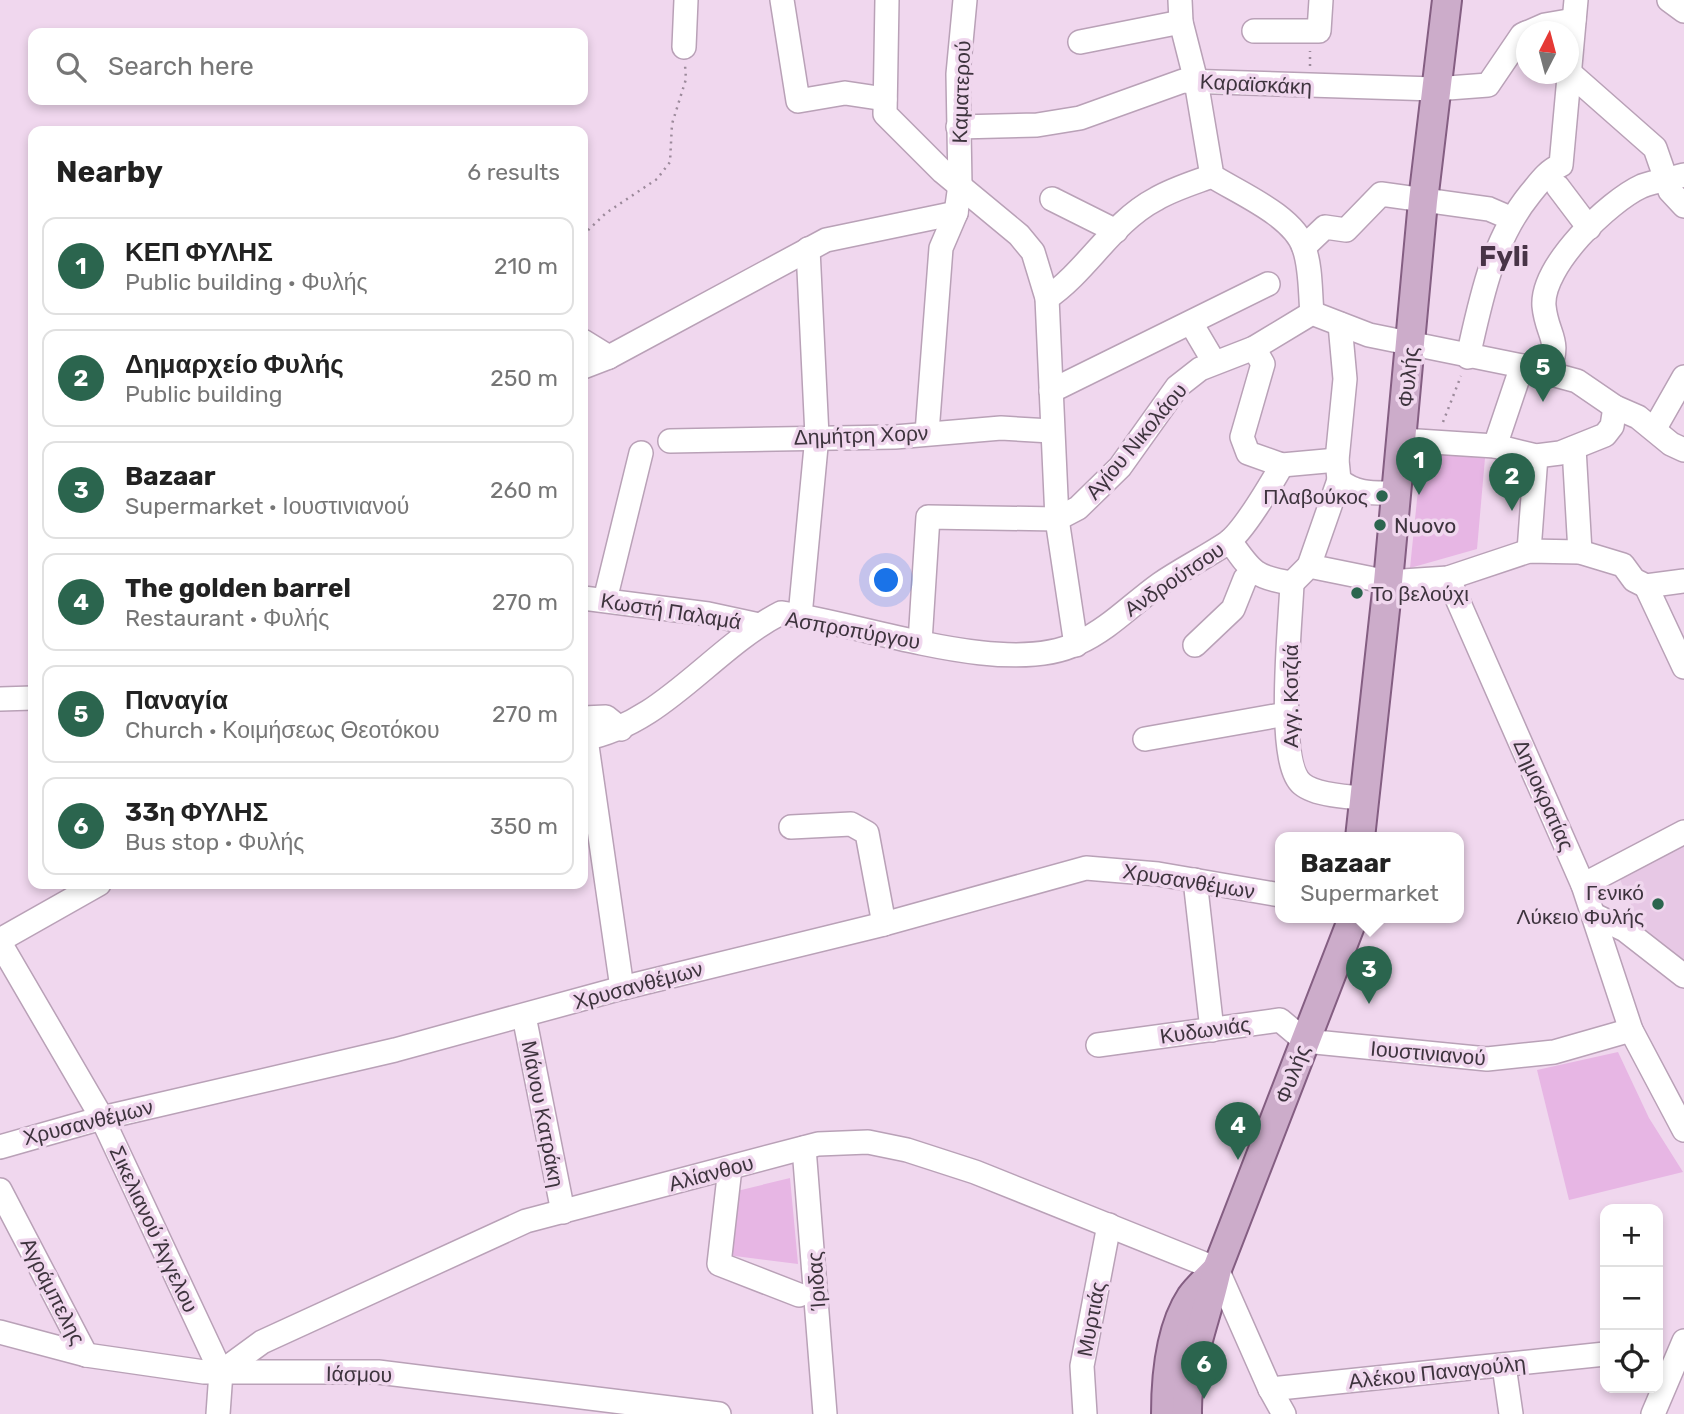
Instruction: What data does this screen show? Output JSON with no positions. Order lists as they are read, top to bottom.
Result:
{
  "streets": {
    "main road": ["Φυλής"],
    "street": [
      "Καραϊσκάκη",
      "Καματερού",
      "Δημήτρη Χορν",
      "Αγίου Νικολάου",
      "Ανδρούτσου",
      "Κωστή Παλαμά",
      "Ασπροπύργου",
      "Αγγ. Κοτζιά",
      "Δημοκρατίας",
      "Χρυσανθέμων",
      "Κυδωνιάς",
      "Ιουστινιανού",
      "Μάνου Κατράκη",
      "Αλίανθου",
      "Σικελιανού Άγγελου",
      "Ίριδας",
      "Αγράμπελης",
      "Μυρτιάς",
      "Αλέκου Παναγούλη",
      "Ιάσμου"
    ]
  },
  "crossings": [
    ["Καραϊσκάκη", "Καματερού"],
    ["Καραϊσκάκη", "Φυλής"],
    ["Καματερού", "Δημήτρη Χορν"],
    ["Φυλής", "Αγγ. Κοτζιά"],
    ["Φυλής", "Κυδωνιάς"],
    ["Φυλής", "Ιουστινιανού"],
    ["Φυλής", "Αλίανθου"],
    ["Ανδρούτσου", "Ασπροπύργου"],
    ["Κωστή Παλαμά", "Ασπροπύργου"],
    ["Δημοκρατίας", "Ιουστινιανού"],
    ["Χρυσανθέμων", "Μάνου Κατράκη"],
    ["Χρυσανθέμων", "Σικελιανού Άγγελου"],
    ["Κυδωνιάς", "Ιουστινιανού"],
    ["Μάνου Κατράκη", "Αλίανθου"],
    ["Αλίανθου", "Σικελιανού Άγγελου"],
    ["Αλίανθου", "Ίριδας"],
    ["Αλίανθου", "Μυρτιάς"],
    ["Αλίανθου", "Ιάσμου"],
    ["Σικελιανού Άγγελου", "Ιάσμου"],
    ["Αγράμπελης", "Ιάσμου"]
  ],
  "districts": ["Fyli"],
  "places": [
    "Πλαβούκος",
    "Nuovo",
    "Το βελούχι",
    "Γενικό Λύκειο Φυλής"
  ],
  "north": "top",
  "page": {
    "search": "Search here",
    "heading": ["Nearby", "6 results"],
    "list": [
      {
        "mark": "1",
        "name": "ΚΕΠ ΦΥΛΗΣ",
        "note": "Public building · Φυλής",
        "value": "210 m"
      },
      {
        "mark": "2",
        "name": "Δημαρχείο Φυλής",
        "note": "Public building",
        "value": "250 m"
      },
      {
        "mark": "3",
        "name": "Bazaar",
        "note": "Supermarket · Ιουστινιανού",
        "value": "260 m"
      },
      {
        "mark": "4",
        "name": "The golden barrel",
        "note": "Restaurant · Φυλής",
        "value": "270 m"
      },
      {
        "mark": "5",
        "name": "Παναγία",
        "note": "Church · Κοιμήσεως Θεοτόκου",
        "value": "270 m"
      },
      {
        "mark": "6",
        "name": "33η ΦΥΛΗΣ",
        "note": "Bus stop · Φυλής",
        "value": "350 m"
      }
    ],
    "pins": [
      "5",
      "1",
      "2",
      "3",
      "4",
      "6"
    ],
    "popup": ["Bazaar", "Supermarket"],
    "map_buttons": ["+", "−"]
  }
}
